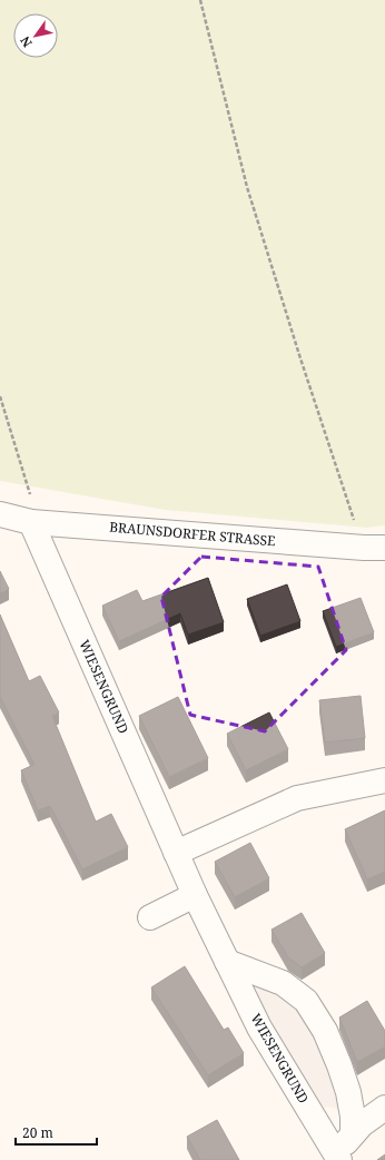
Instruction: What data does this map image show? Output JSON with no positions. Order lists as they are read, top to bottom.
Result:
{
  "streets": {
    "street": ["BRAUNSDORFER STRASSE", "WIESENGRUND"]
  },
  "crossings": [
    ["BRAUNSDORFER STRASSE", "WIESENGRUND"]
  ],
  "scale_bar": "20 m",
  "north": "bottom left"
}
